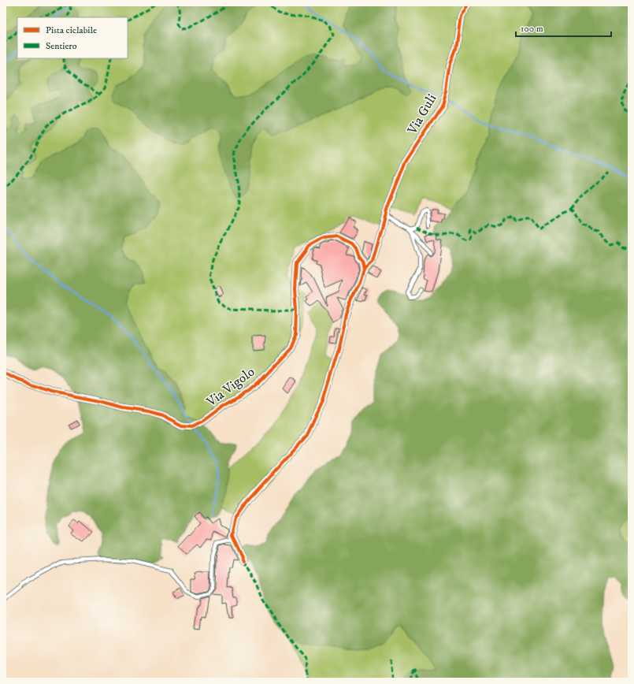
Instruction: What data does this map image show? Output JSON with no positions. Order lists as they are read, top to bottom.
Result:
{
  "streets": {
    "street": ["Via Guli", "Via Vigolo"]
  },
  "legend": ["Pista ciclabile", "Sentiero"],
  "scale_bar": "100 m"
}
